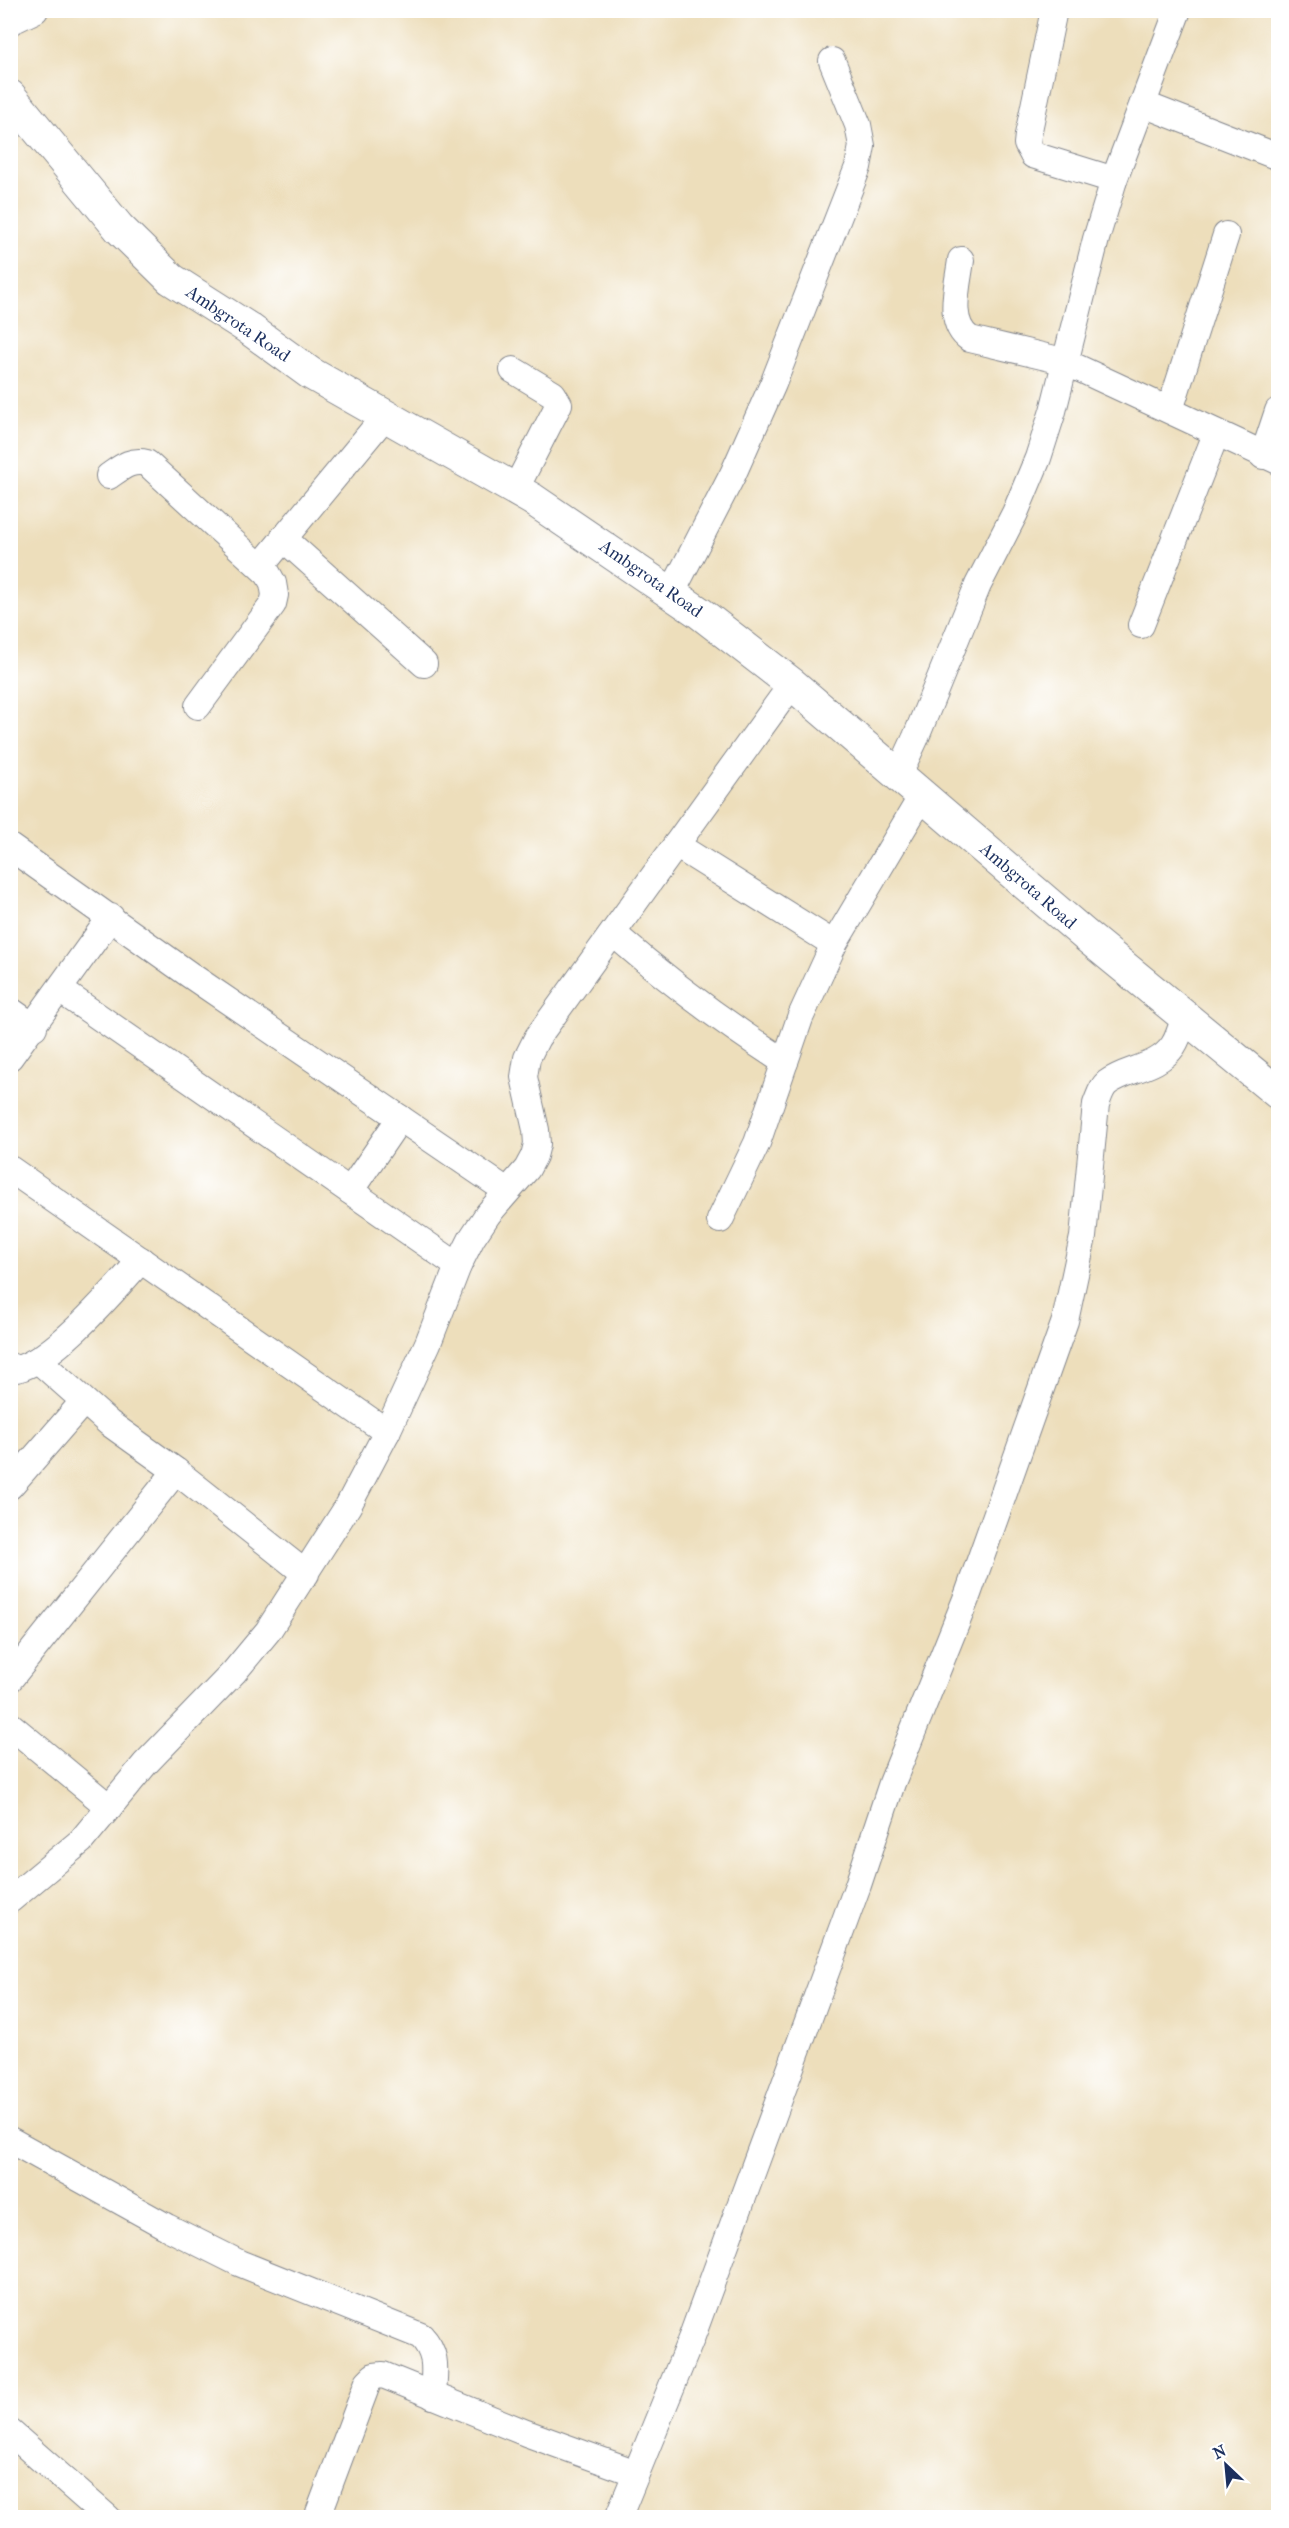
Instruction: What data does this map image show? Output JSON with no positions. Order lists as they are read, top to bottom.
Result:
{
  "streets": {
    "main road": ["Ambgrota Road"]
  },
  "north": "top left"
}
